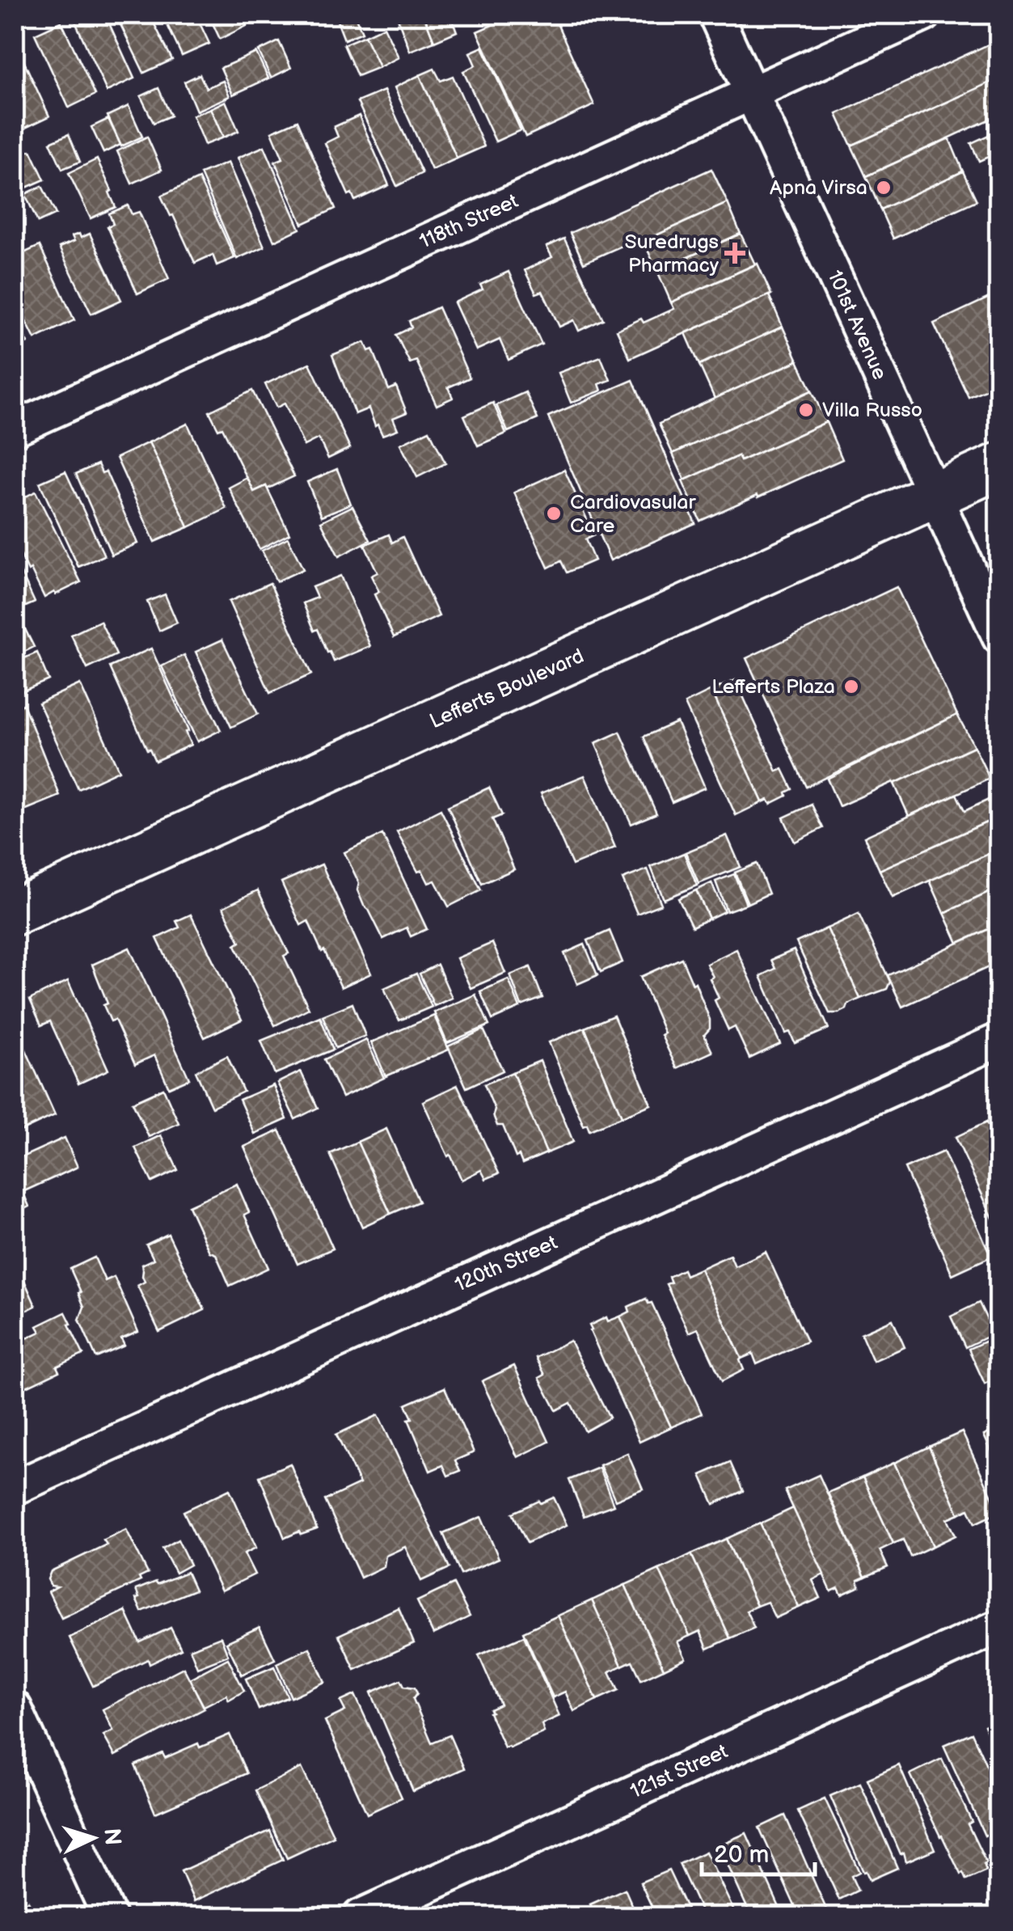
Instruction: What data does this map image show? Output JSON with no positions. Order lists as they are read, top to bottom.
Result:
{
  "streets": {
    "street": [
      "118th Street",
      "101st Avenue",
      "Lefferts Boulevard",
      "120th Street",
      "121st Street"
    ]
  },
  "crossings": [
    ["118th Street", "101st Avenue"],
    ["101st Avenue", "Lefferts Boulevard"]
  ],
  "places": {
    "other": [
      "Apna Virsa",
      "Villa Russo",
      "Cardiovasular Care",
      "Lefferts Plaza"
    ],
    "health": ["Suredrugs Pharmacy"]
  },
  "scale_bar": "20 m",
  "north": "right"
}
